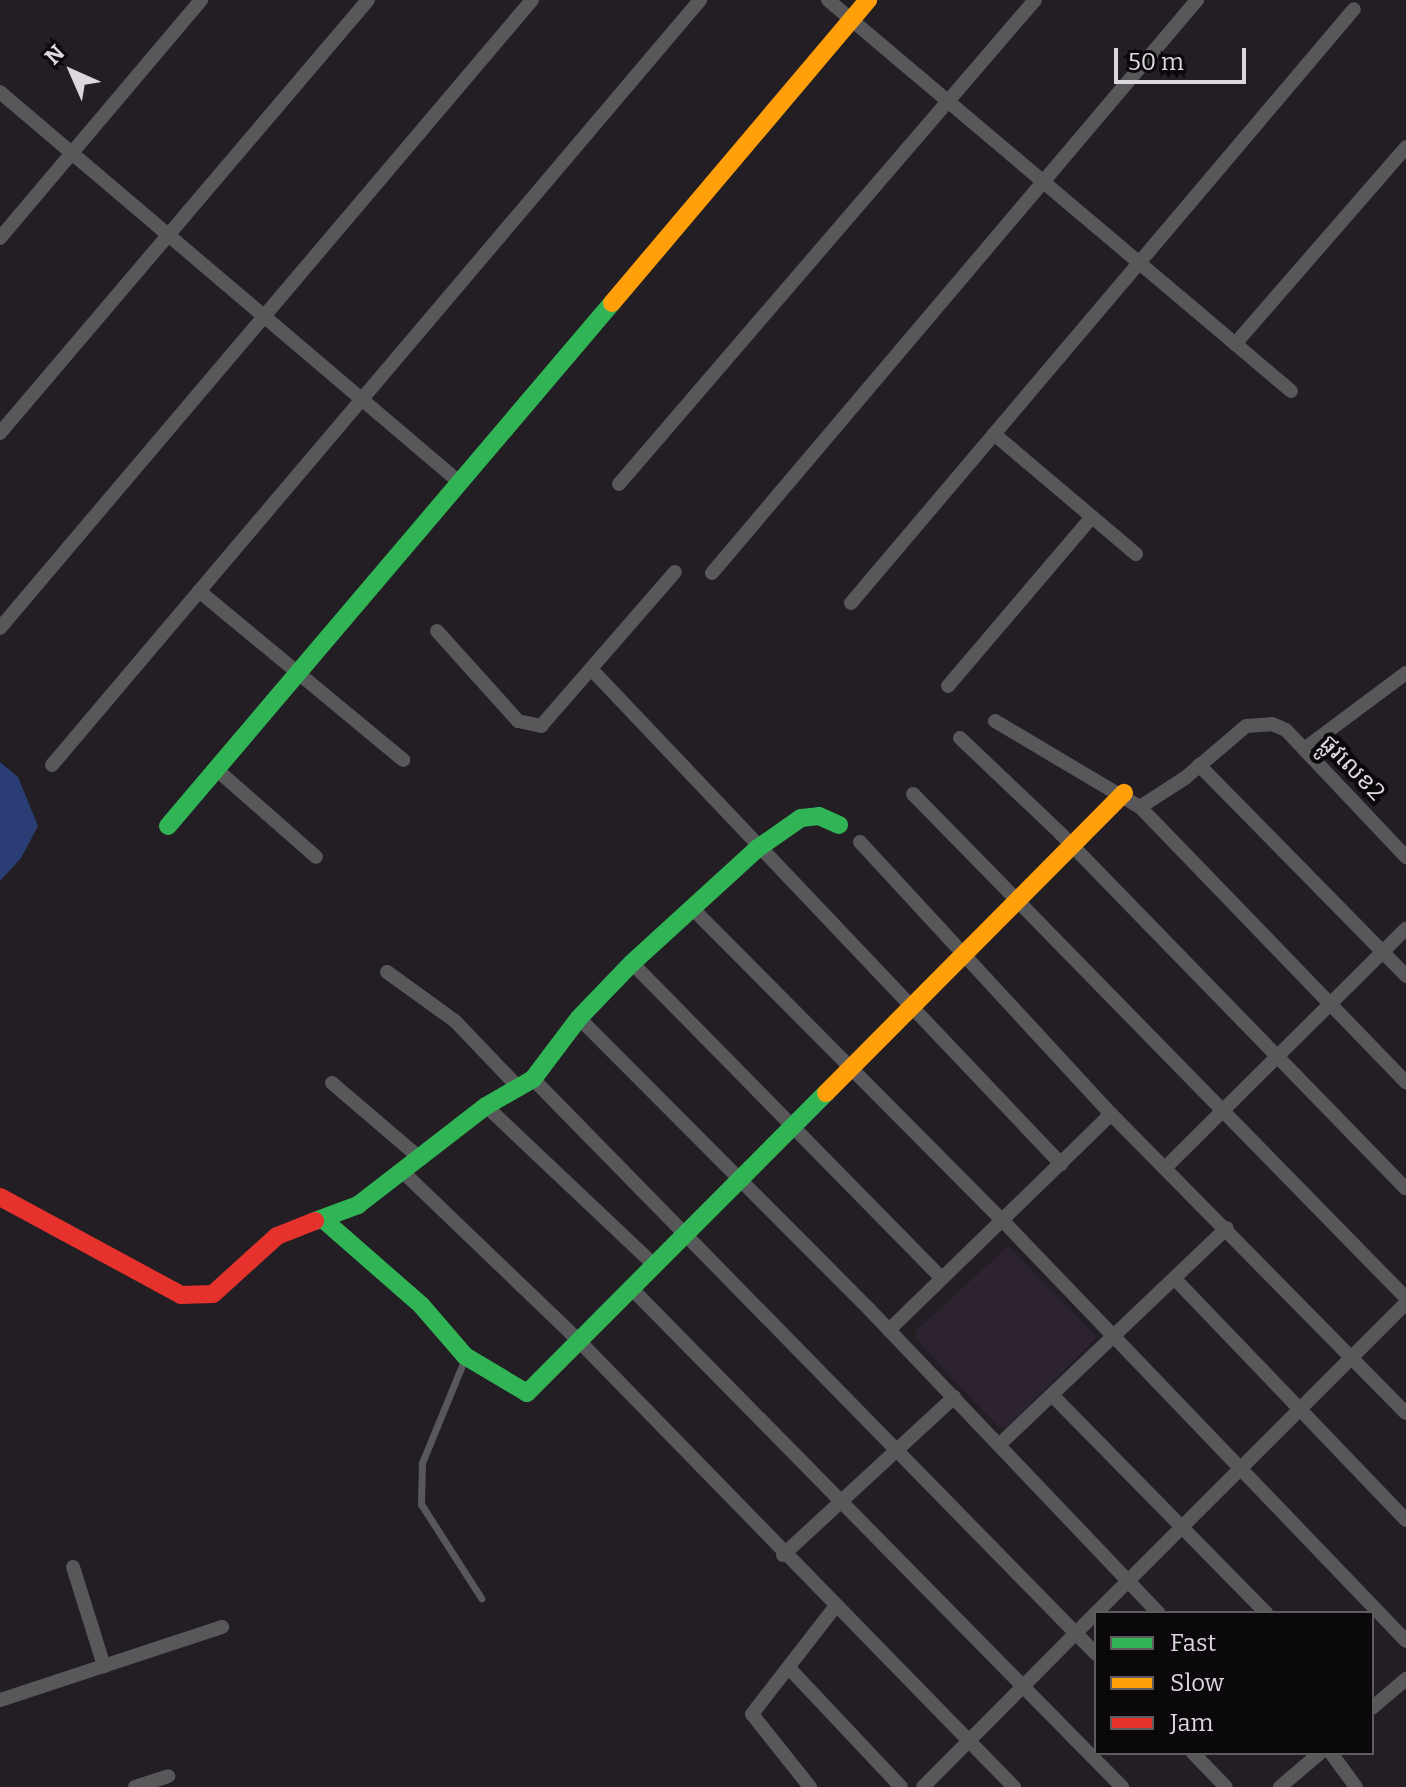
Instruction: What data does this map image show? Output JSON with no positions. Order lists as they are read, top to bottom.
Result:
{
  "streets": {
    "street": ["ផ្លូវលេខ2"]
  },
  "legend": ["Fast", "Slow", "Jam"],
  "scale_bar": "50 m",
  "north": "top left"
}
